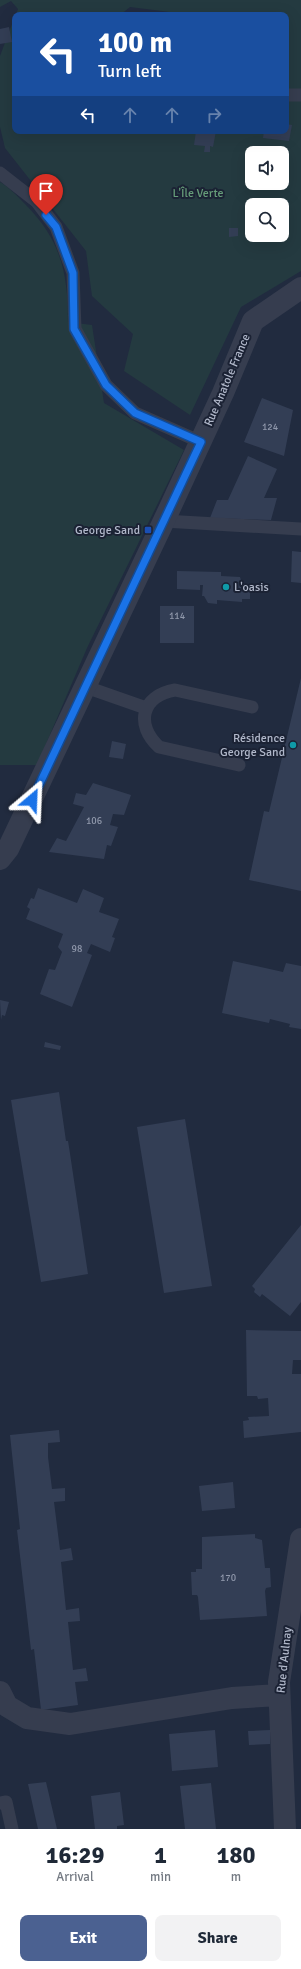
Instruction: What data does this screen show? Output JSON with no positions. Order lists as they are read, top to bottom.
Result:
{
  "streets": {
    "street": ["Rue Anatole France", "Rue d'Aulnay"]
  },
  "parks": ["L'Île Verte"],
  "places": {
    "transit": ["George Sand"],
    "other": ["L'oasis", "Résidence George Sand"]
  },
  "house_numbers": [
    "124",
    "114",
    "106",
    "98",
    "170"
  ],
  "page": {
    "turn": ["100 m", "Turn left"],
    "eta": [
      "16:29",
      "Arrival",
      "1",
      "min",
      "180",
      "m"
    ],
    "buttons": ["Exit", "Share"]
  }
}
